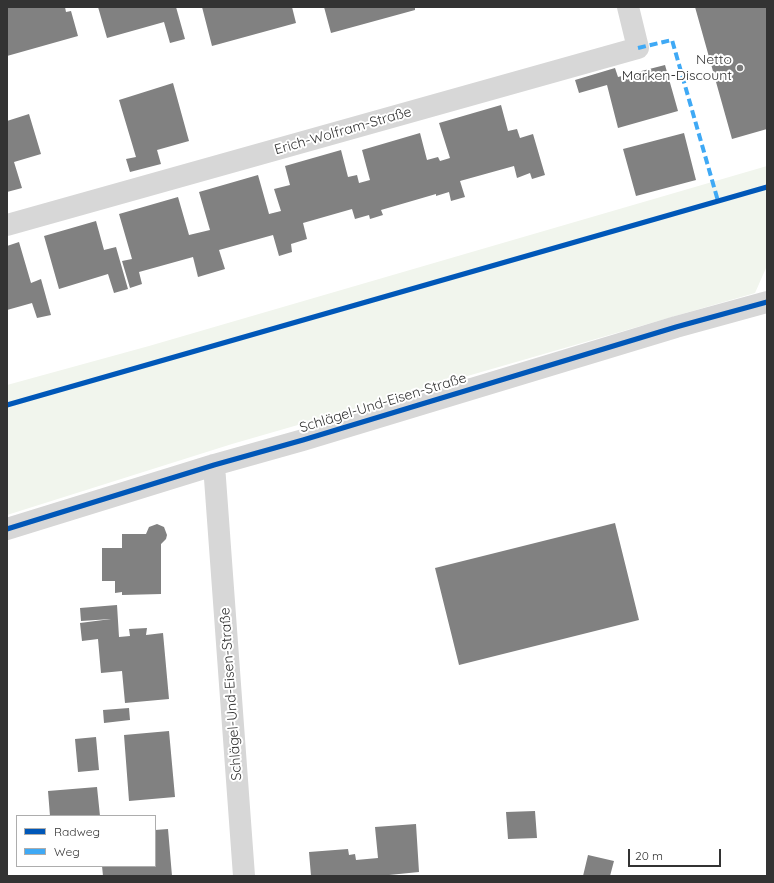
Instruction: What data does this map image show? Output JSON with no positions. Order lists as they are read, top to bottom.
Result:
{
  "streets": {
    "street": ["Erich-Wolfram-Straße", "Schlägel-Und-Eisen-Straße"]
  },
  "places": ["Netto Marken-Discount"],
  "legend": ["Radweg", "Weg"],
  "scale_bar": "20 m"
}
